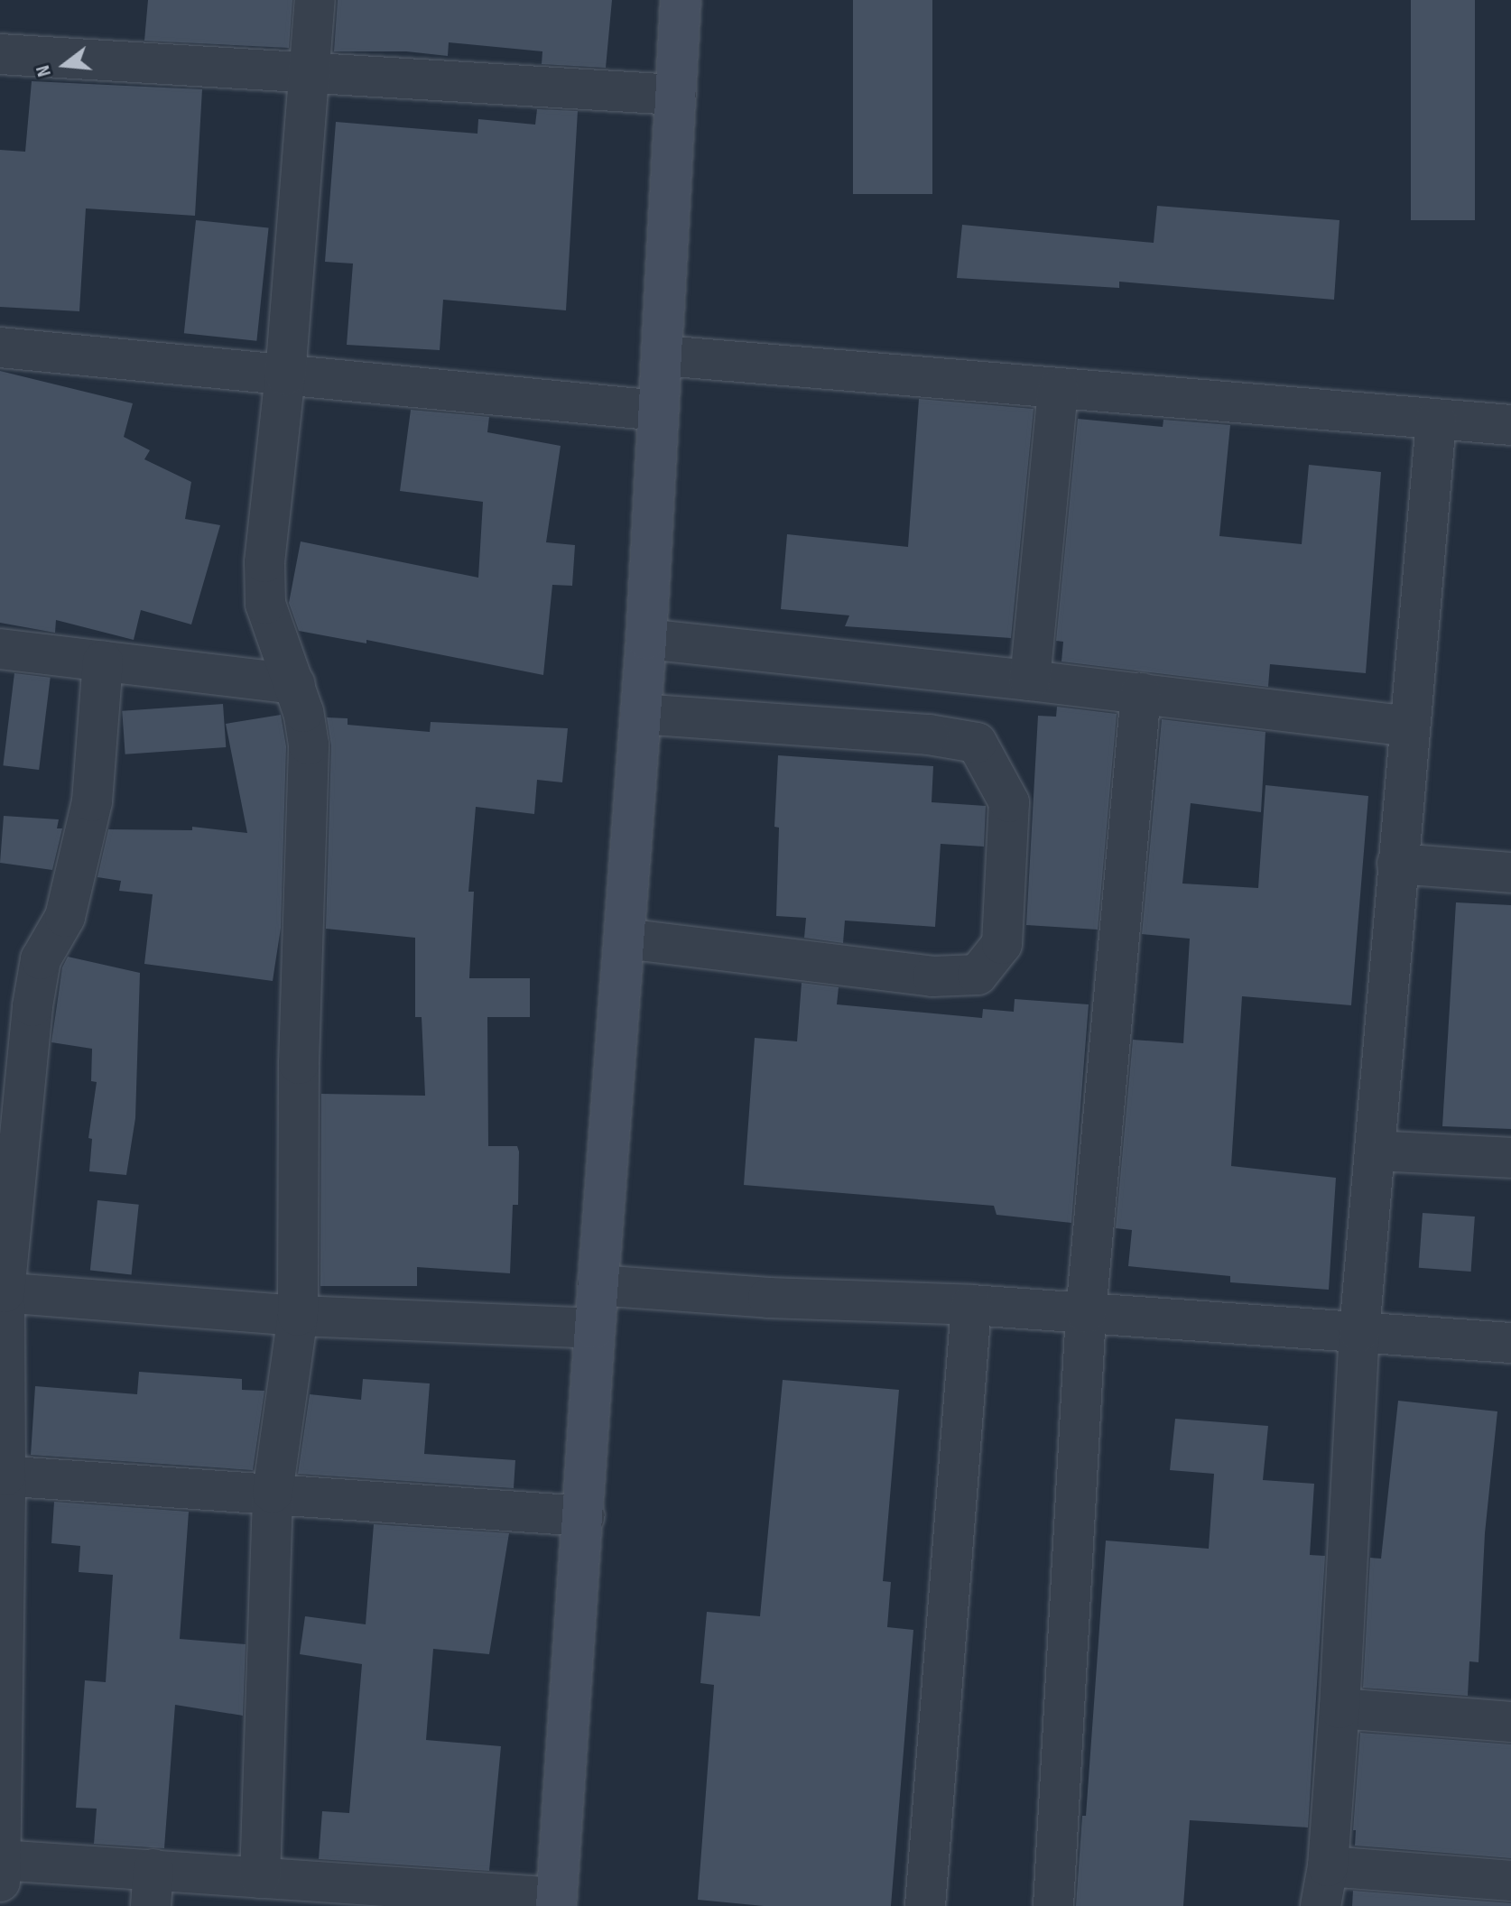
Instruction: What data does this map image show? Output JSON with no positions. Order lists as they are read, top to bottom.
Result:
{
  "north": "left"
}
